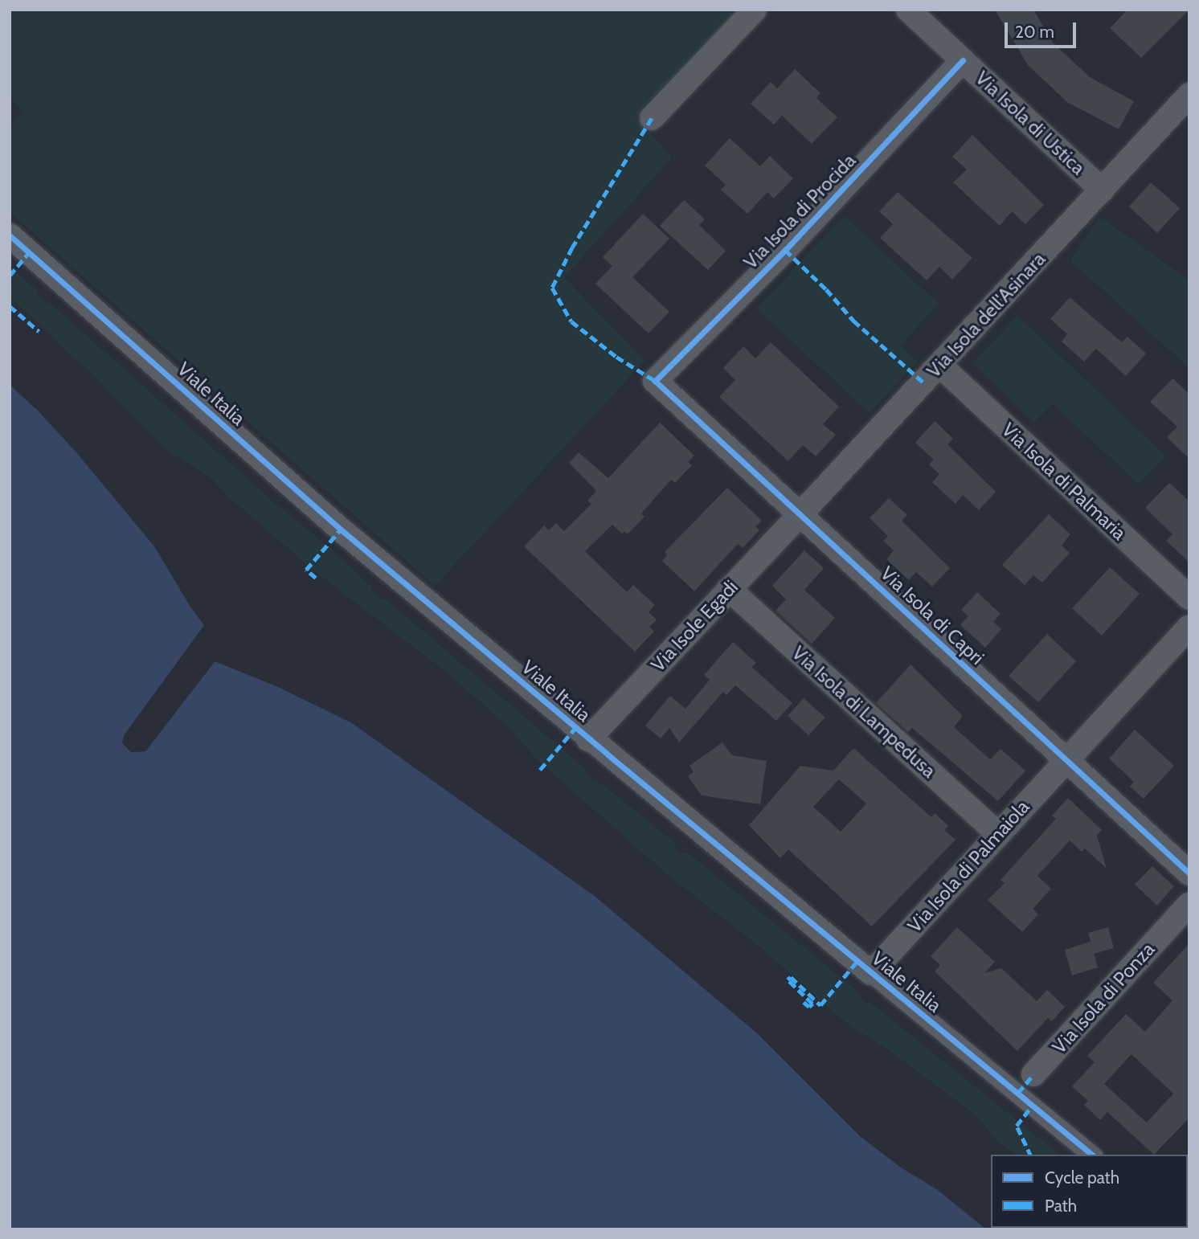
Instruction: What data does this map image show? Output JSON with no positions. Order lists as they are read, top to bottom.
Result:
{
  "streets": {
    "street": [
      "Via Isola di Ustica",
      "Via Isola di Procida",
      "Via Isola dell'Asinara",
      "Viale Italia",
      "Via Isola di Palmaria",
      "Via Isola di Capri",
      "Via Isole Egadi",
      "Via Isola di Lampedusa",
      "Via Isola di Palmaiola",
      "Via Isola di Ponza"
    ]
  },
  "crossings": [
    ["Via Isola di Ustica", "Via Isola di Procida"],
    ["Via Isola di Ustica", "Via Isola dell'Asinara"],
    ["Via Isola di Procida", "Via Isola di Capri"],
    ["Via Isola dell'Asinara", "Via Isola di Palmaria"],
    ["Via Isola dell'Asinara", "Via Isola di Capri"],
    ["Via Isola dell'Asinara", "Via Isole Egadi"],
    ["Viale Italia", "Via Isole Egadi"],
    ["Viale Italia", "Via Isola di Palmaiola"],
    ["Viale Italia", "Via Isola di Ponza"],
    ["Via Isola di Capri", "Via Isole Egadi"],
    ["Via Isola di Capri", "Via Isola di Palmaiola"],
    ["Via Isole Egadi", "Via Isola di Lampedusa"],
    ["Via Isola di Lampedusa", "Via Isola di Palmaiola"]
  ],
  "legend": ["Cycle path", "Path"],
  "scale_bar": "20 m"
}
